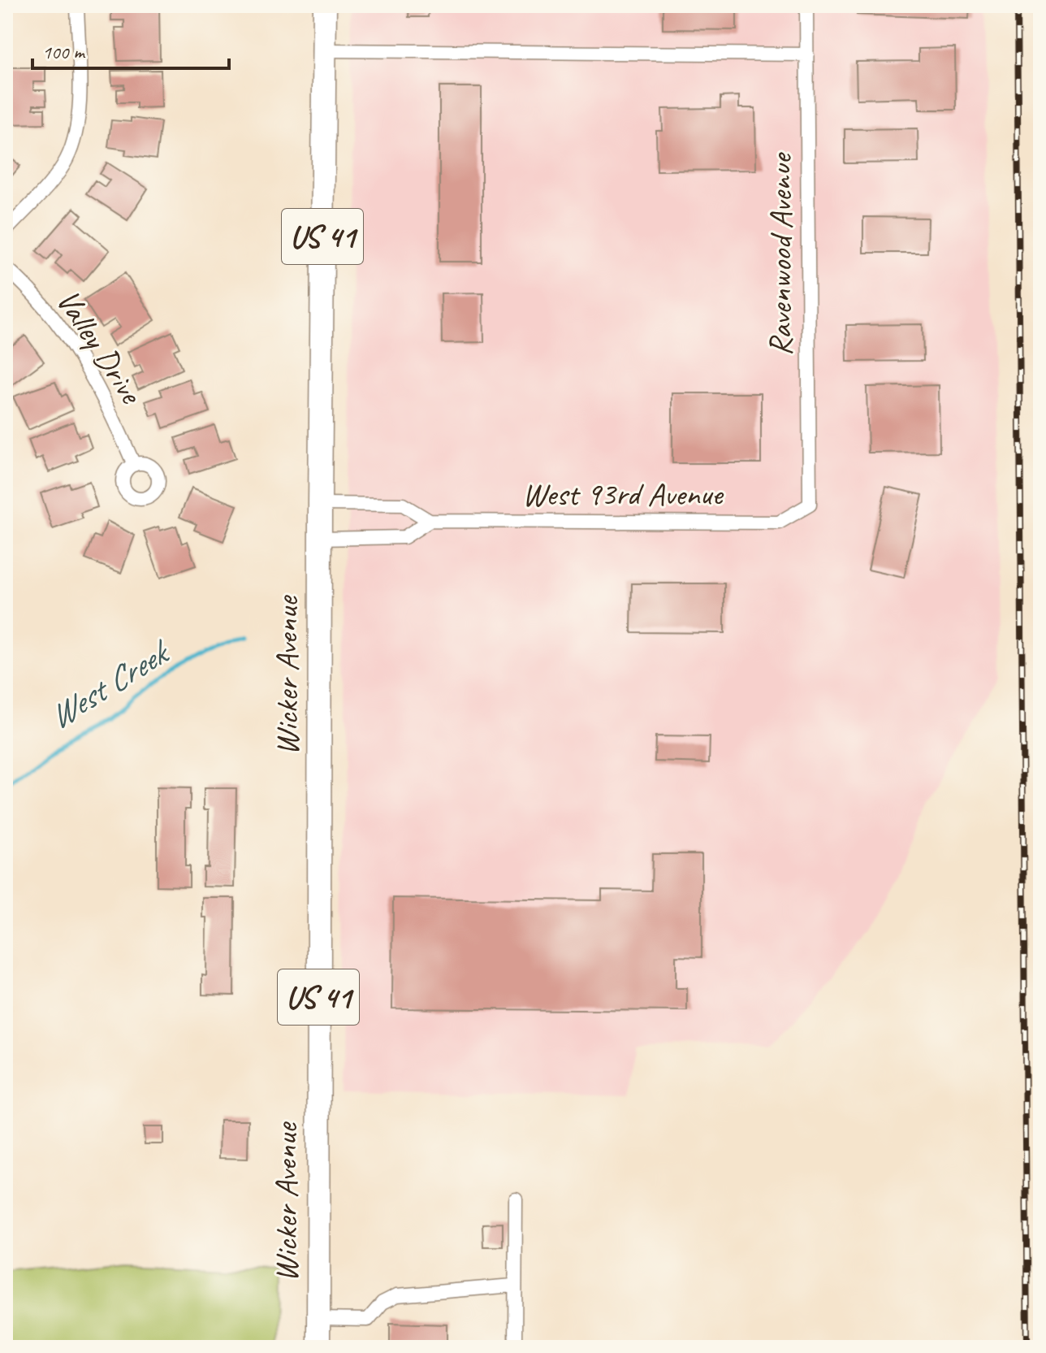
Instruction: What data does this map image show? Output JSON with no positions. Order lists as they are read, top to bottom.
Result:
{
  "streets": {
    "highway": ["US 41", "Wicker Avenue"],
    "street": ["Ravenwood Avenue", "Valley Drive", "West 93rd Avenue"]
  },
  "crossings": [
    ["Ravenwood Avenue", "West 93rd Avenue"],
    ["West 93rd Avenue", "Wicker Avenue"]
  ],
  "water": ["West Creek"],
  "scale_bar": "100 m"
}
